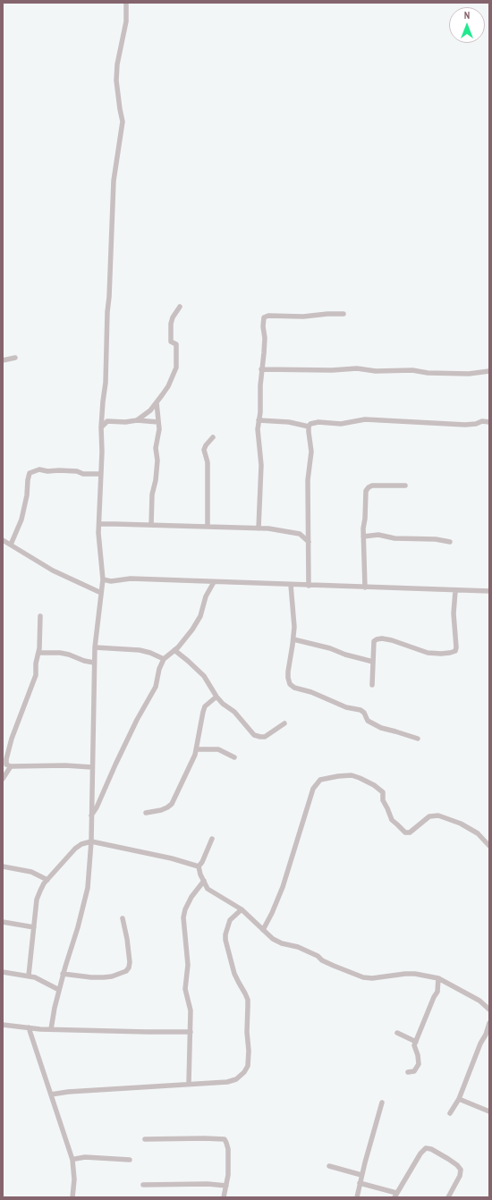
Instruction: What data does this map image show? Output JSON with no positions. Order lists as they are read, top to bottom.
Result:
{
  "north": "top"
}
